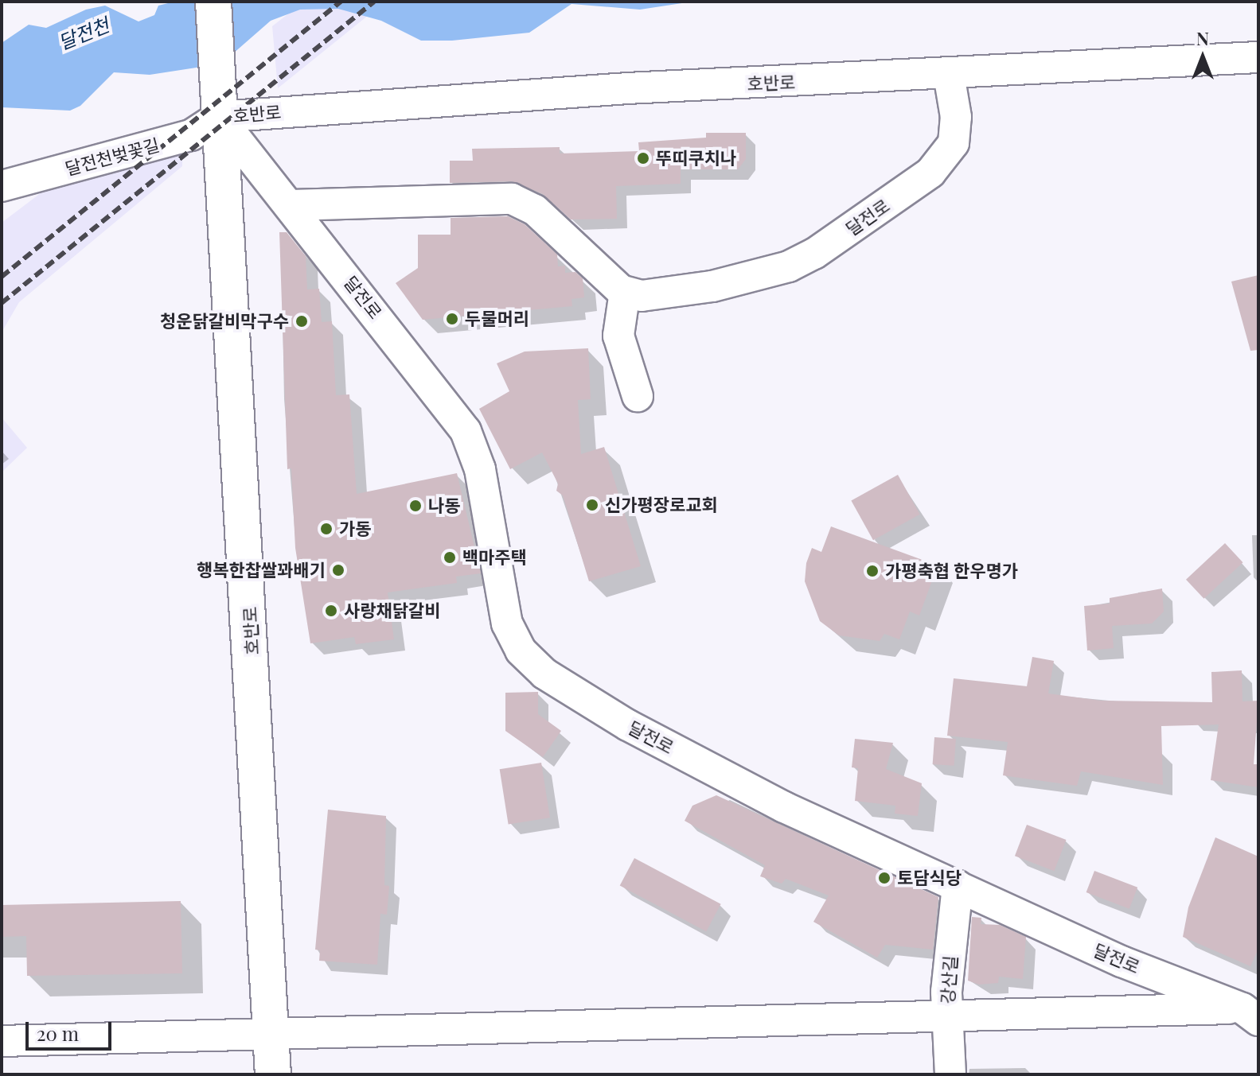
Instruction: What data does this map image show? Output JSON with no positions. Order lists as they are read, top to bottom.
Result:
{
  "streets": {
    "main road": ["호반로"],
    "street": ["달전천벚꽃길", "달전로", "강산길"]
  },
  "crossings": [
    ["호반로", "달전천벚꽃길"],
    ["호반로", "달전로"],
    ["달전천벚꽃길", "달전로"],
    ["달전로", "강산길"]
  ],
  "water": ["달전천"],
  "places": [
    "뚜띠쿠치나",
    "두물머리",
    "청운닭갈비막구수",
    "신가평장로교회",
    "나동",
    "가동",
    "백마주택",
    "행복한찹쌀꽈배기",
    "가평축협 한우명가",
    "사랑채닭갈비",
    "토담식당"
  ],
  "scale_bar": "20 m",
  "north": "top"
}
